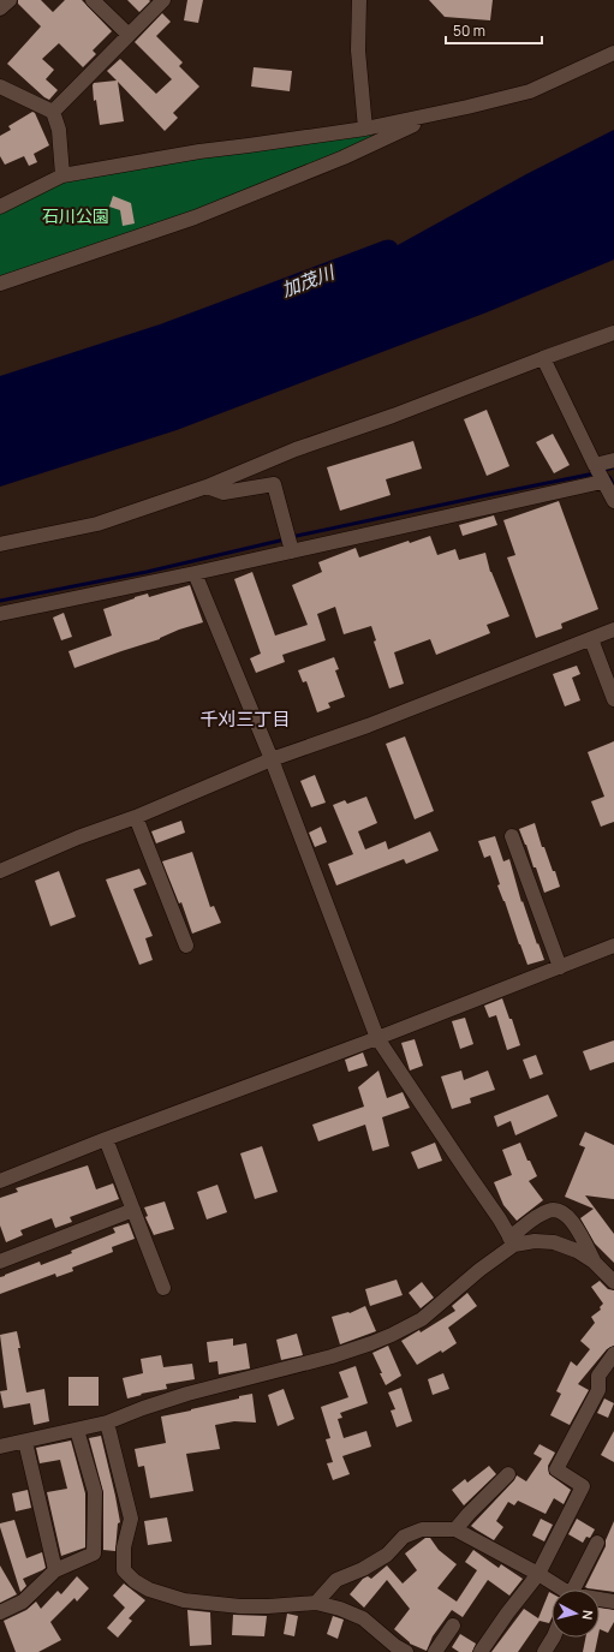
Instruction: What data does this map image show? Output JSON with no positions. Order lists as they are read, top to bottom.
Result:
{
  "districts": ["千刈三丁目"],
  "water": ["加茂川"],
  "parks": ["石川公園"],
  "scale_bar": "50 m",
  "north": "right"
}
